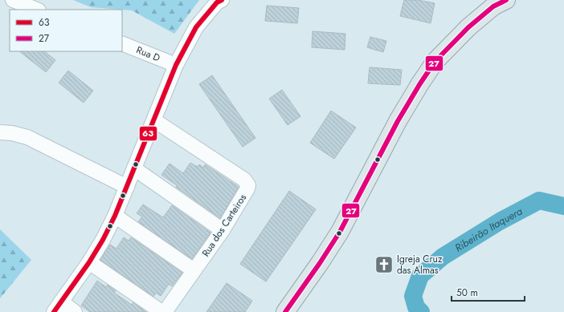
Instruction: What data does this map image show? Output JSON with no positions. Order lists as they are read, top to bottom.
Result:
{
  "streets": {
    "street": ["Rua D", "Rua dos Carteiros"]
  },
  "water": ["Ribeirão Itaquera"],
  "places": {
    "church": ["Igreja Cruz das Almas"]
  },
  "lines": ["transit line 63", "transit line 27"],
  "legend": ["63", "27"],
  "scale_bar": "50 m"
}
